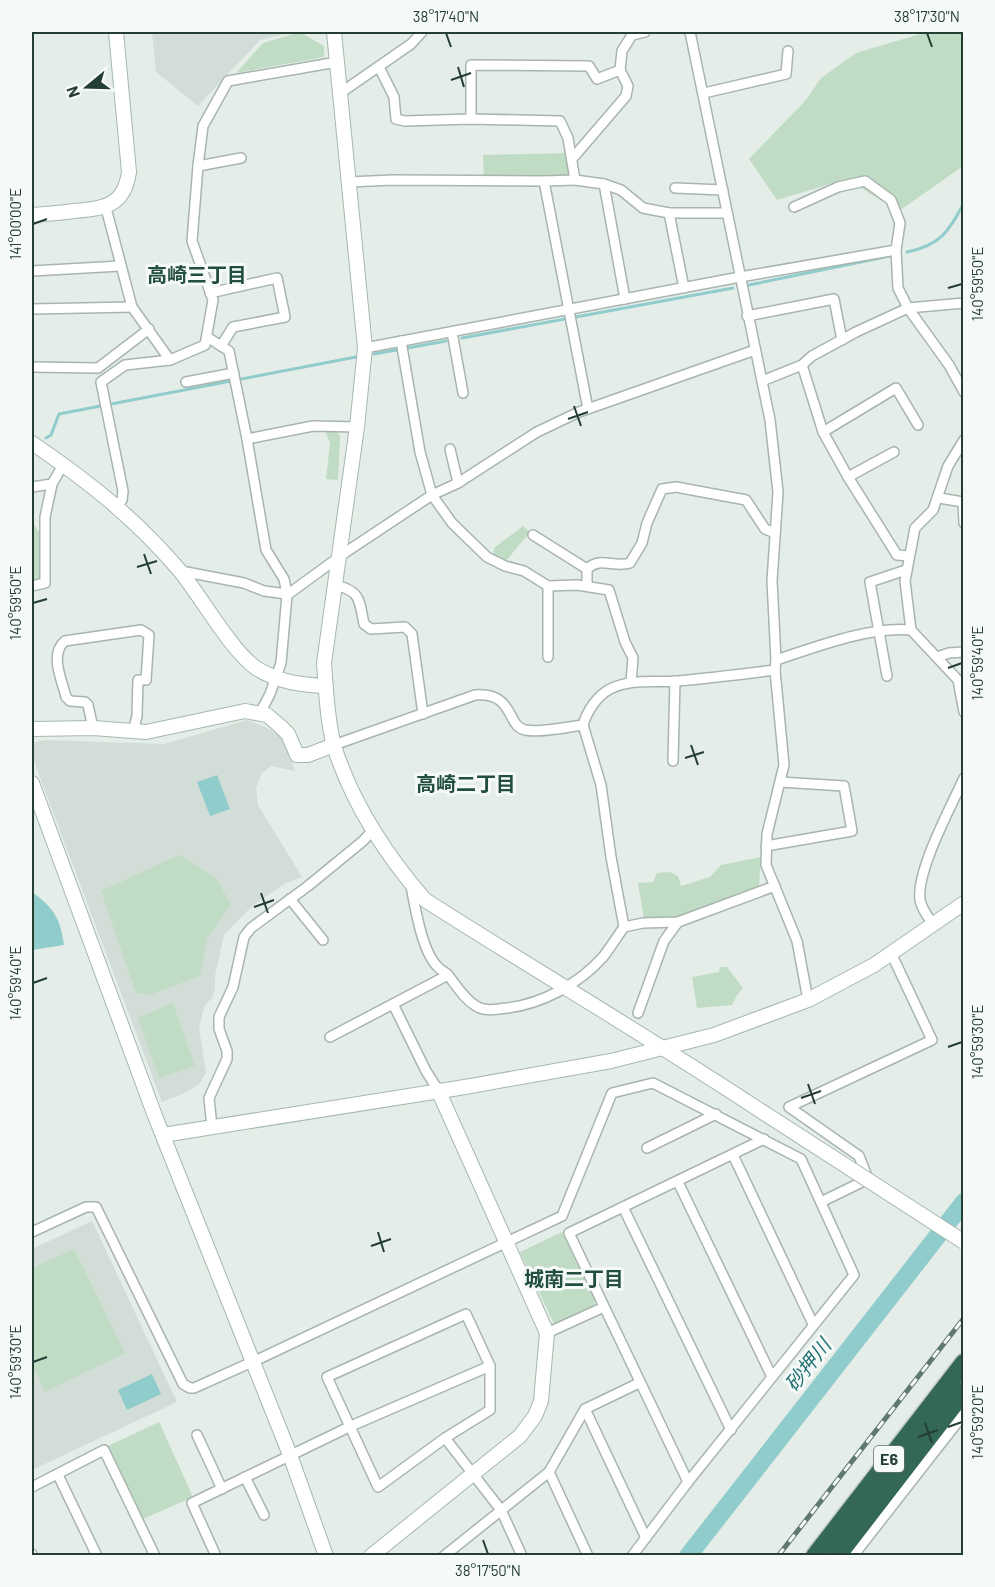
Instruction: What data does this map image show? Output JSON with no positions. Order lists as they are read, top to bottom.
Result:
{
  "streets": {
    "highway": ["E6"]
  },
  "districts": ["高崎三丁目", "高崎二丁目", "城南二丁目"],
  "water": ["砂押川"],
  "north": "left",
  "coordinates": [
    "38°17'40\"N",
    "38°17'30\"N",
    "141°00'00\"E",
    "140°59'50\"E",
    "140°59'40\"E",
    "140°59'30\"E",
    "140°59'20\"E",
    "38°17'50\"N"
  ]
}
